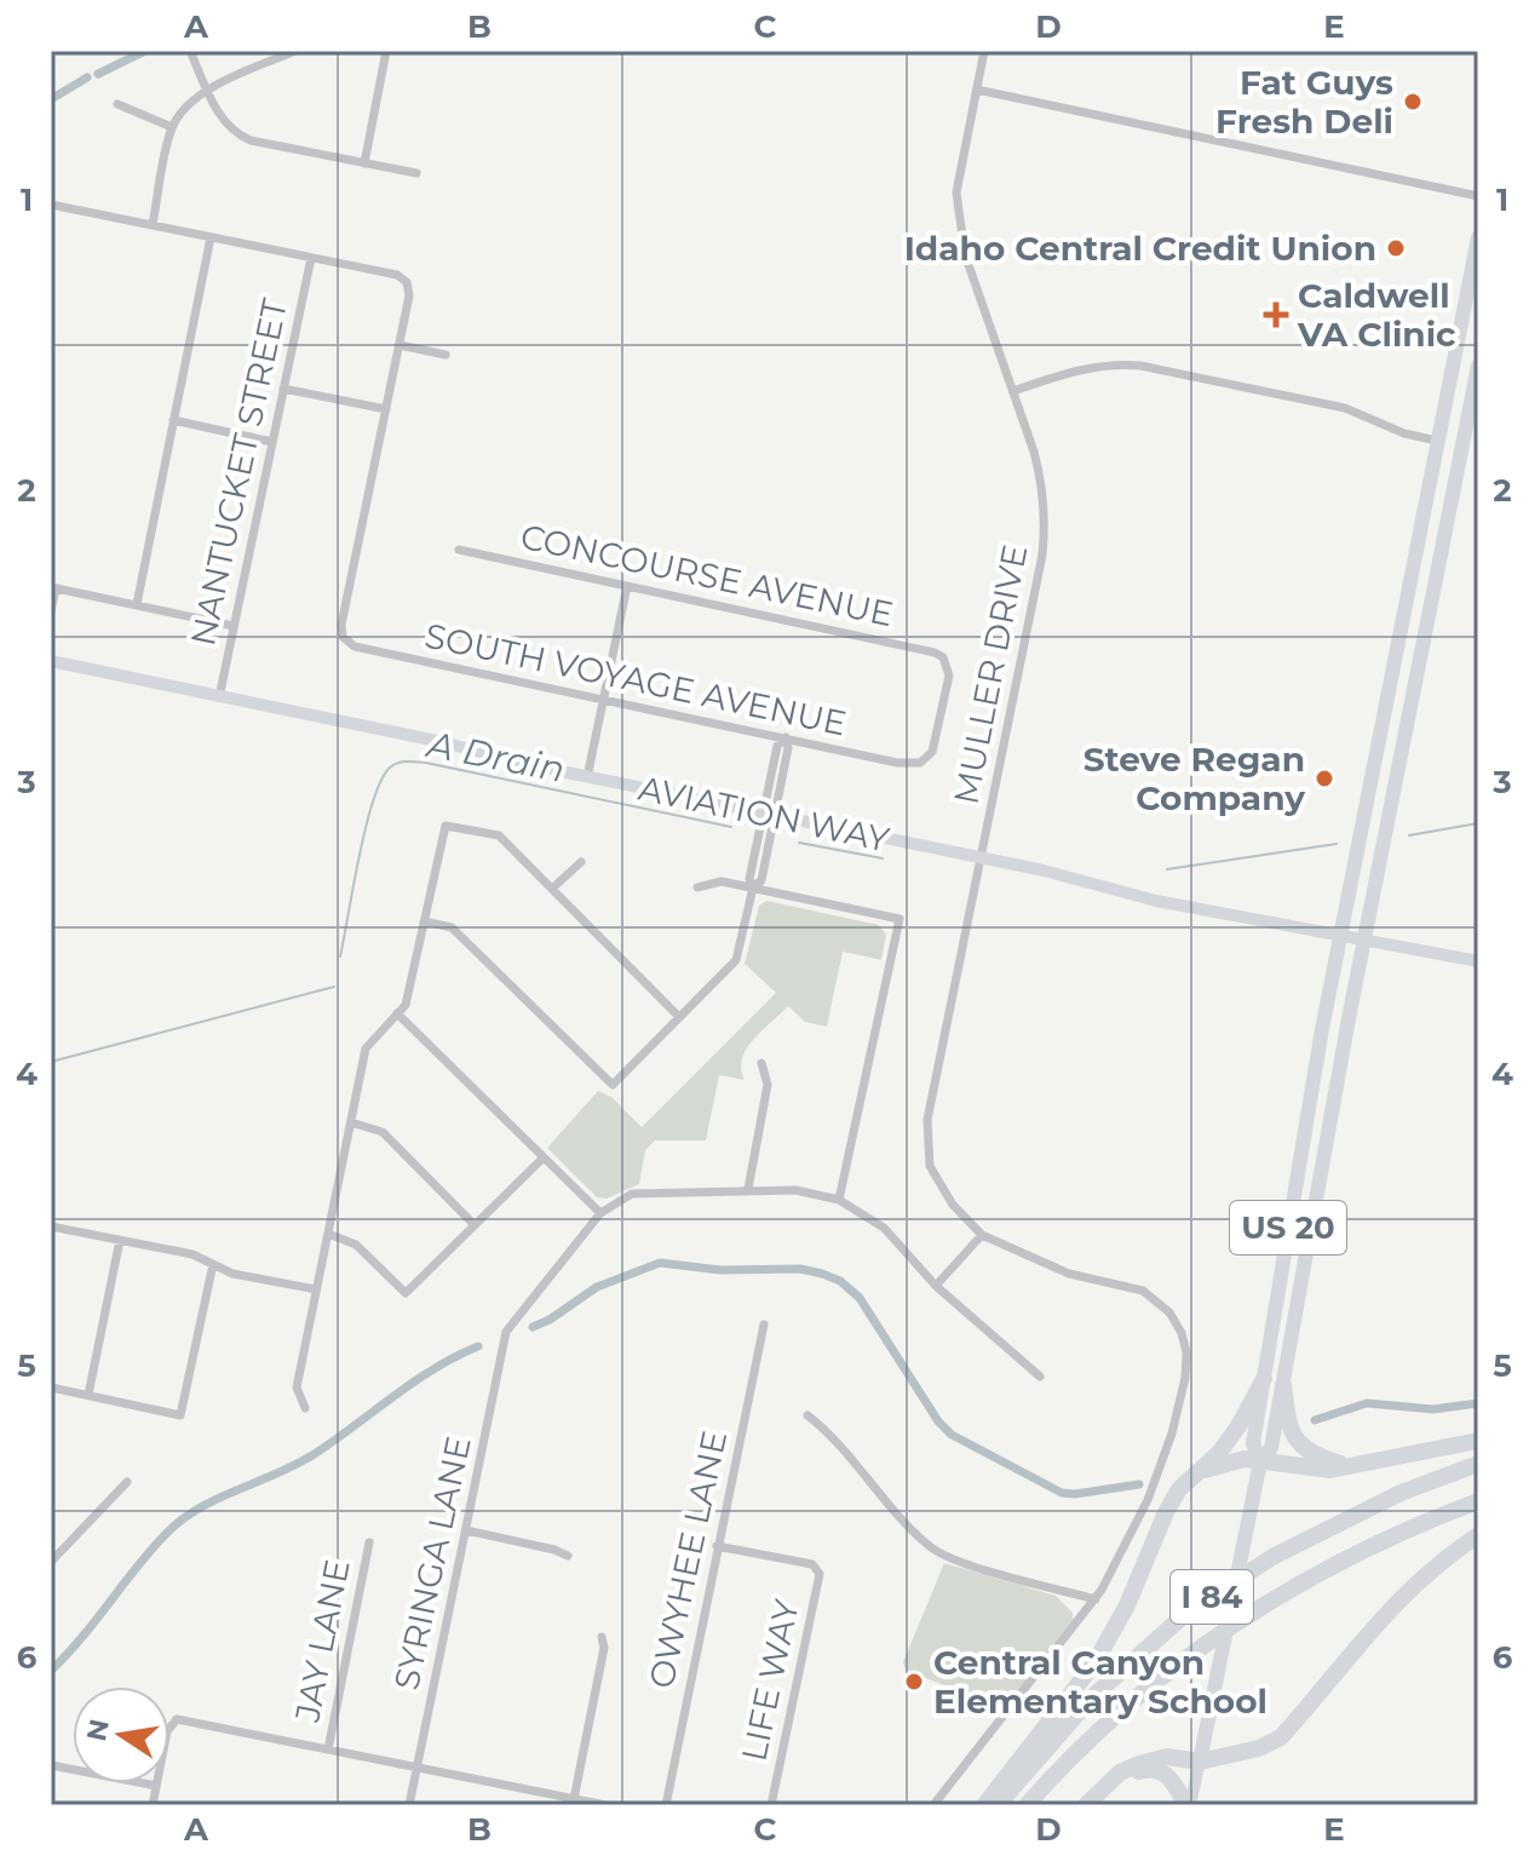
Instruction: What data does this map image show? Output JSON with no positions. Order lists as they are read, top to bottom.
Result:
{
  "streets": {
    "highway": ["US 20", "I 84"],
    "street": [
      "NANTUCKET STREET",
      "CONCOURSE AVENUE",
      "MULLER DRIVE",
      "SOUTH VOYAGE AVENUE",
      "AVIATION WAY",
      "OWYHEE LANE",
      "SYRINGA LANE",
      "JAY LANE",
      "LIFE WAY"
    ]
  },
  "crossings": [
    ["NANTUCKET STREET", "AVIATION WAY"],
    ["CONCOURSE AVENUE", "SOUTH VOYAGE AVENUE"],
    ["MULLER DRIVE", "AVIATION WAY"],
    ["AVIATION WAY", "US 20"],
    ["OWYHEE LANE", "LIFE WAY"]
  ],
  "water": ["A Drain"],
  "places": {
    "other": [
      "Fat Guys Fresh Deli",
      "Idaho Central Credit Union",
      "Steve Regan Company",
      "Central Canyon Elementary School"
    ],
    "health": ["Caldwell VA Clinic"]
  },
  "north": "left",
  "grid": {
    "columns": [
      "A",
      "B",
      "C",
      "D",
      "E"
    ],
    "rows": [
      "1",
      "2",
      "3",
      "4",
      "5",
      "6"
    ]
  }
}
